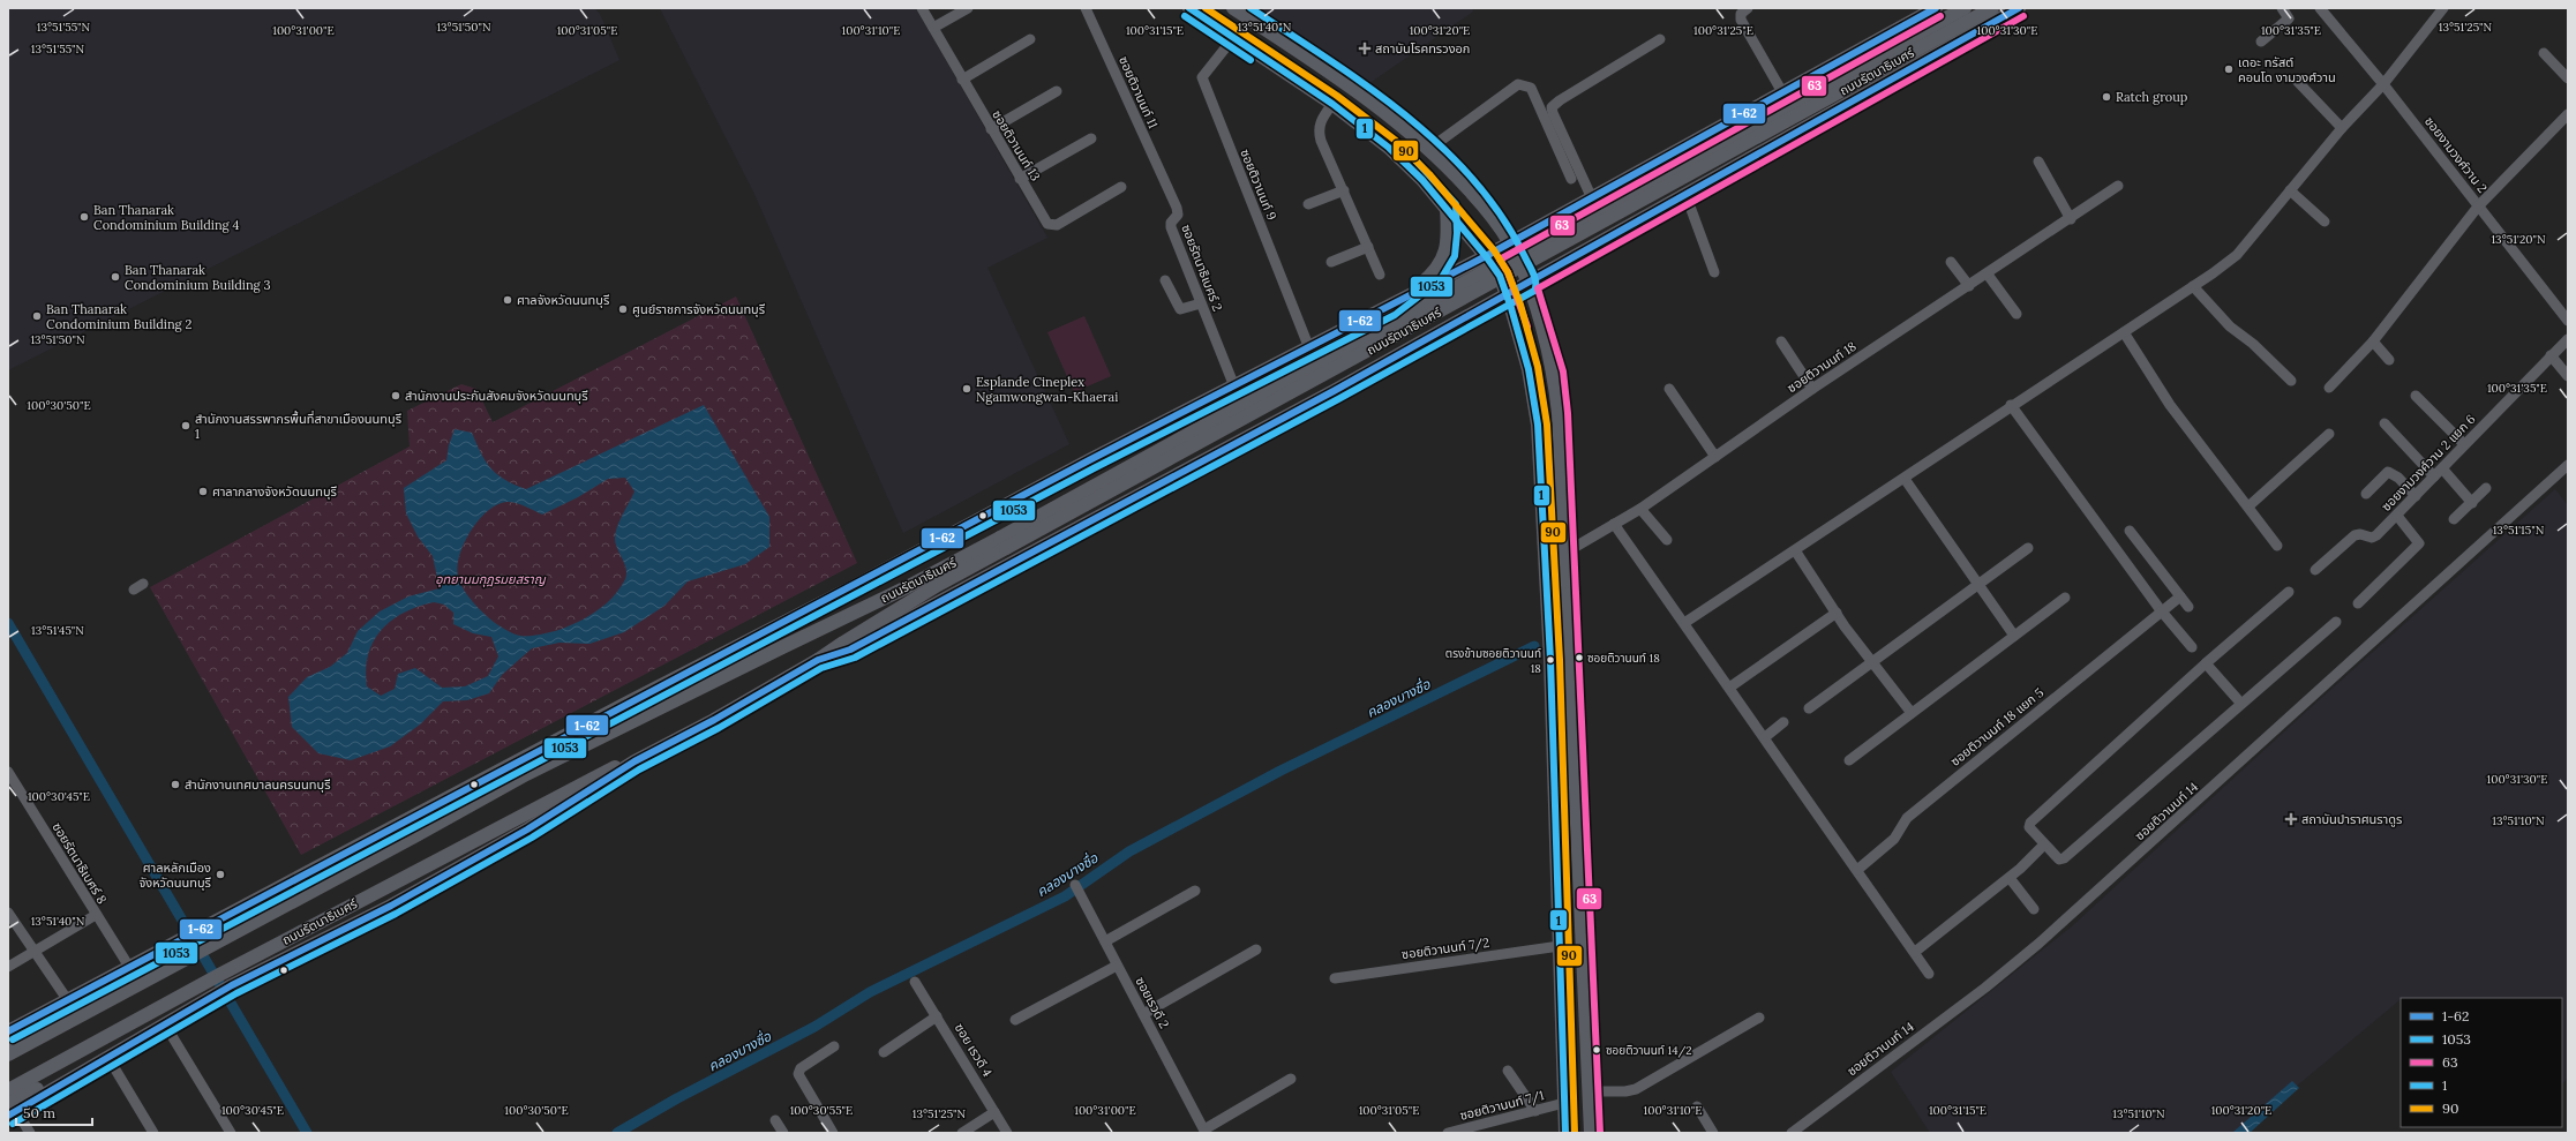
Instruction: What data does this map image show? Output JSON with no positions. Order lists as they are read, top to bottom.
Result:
{
  "streets": {
    "main road": ["ถนนรัตนาธิเบศร์"],
    "street": [
      "ซอยติวานนท์ 11",
      "ซอยติวานนท์ 13",
      "ซอยงามวงศ์วาน 2",
      "ซอยติวานนท์ 9",
      "ซอยรัตนาธิเบศร์ 2",
      "ซอยติวานนท์ 18",
      "ซอยงามวงศ์วาน 2 แยก 6",
      "ซอยติวานนท์ 18 แยก 5",
      "ซอยติวานนท์ 14",
      "ซอยรัตนาธิเบศร์ 8",
      "ซอยติวานนท์ 7/2",
      "ซอยเรวดี 2",
      "ซอย เรวดี 4",
      "ซอยติวานนท์ 7/1"
    ]
  },
  "crossings": [
    ["ถนนรัตนาธิเบศร์", "ซอยติวานนท์ 9"],
    ["ถนนรัตนาธิเบศร์", "ซอยรัตนาธิเบศร์ 2"],
    ["ถนนรัตนาธิเบศร์", "ซอยรัตนาธิเบศร์ 8"],
    ["ซอยติวานนท์ 11", "ซอยรัตนาธิเบศร์ 2"]
  ],
  "water": ["คลองบางซื่อ"],
  "parks": ["อุทยานมกุฎรมยสราญ"],
  "places": {
    "health": ["สถาบันโรคทรวงอก", "สถาบันบำราศนราดูร"],
    "other": [
      "เดอะ ทรัสต์ คอนโด งามวงศ์วาน",
      "Ratch group",
      "Ban Thanarak Condominium Building 4",
      "Ban Thanarak Condominium Building 3",
      "ศาลจังหวัดนนทบุรี",
      "ศูนย์ราชการจังหวัดนนทบุรี",
      "Ban Thanarak Condominium Building 2",
      "Esplande Cineplex Ngamwongwan-Khaerai",
      "สำนักงานประกันสังคมจังหวัดนนทบุรี",
      "สำนักงานสรรพากรพื้นที่สาขาเมืองนนทบุรี 1",
      "ศาลากลางจังหวัดนนทบุรี",
      "ซอยติวานนท์ 18",
      "ตรงข้ามซอยติวานนท์ 18",
      "สำนักงานเทศบาลนครนนทบุรี",
      "ศาลหลักเมือง จังหวัดนนทบุรี",
      "ซอยติวานนท์ 14/2"
    ]
  },
  "lines": [
    "transit line 1-62",
    "transit line 1053",
    "transit line 1",
    "transit line 90",
    "transit line 63"
  ],
  "legend": [
    "1-62",
    "1053",
    "63",
    "1",
    "90"
  ],
  "scale_bar": "50 m",
  "coordinates": [
    "13°51'55\"N",
    "13°51'50\"N",
    "13°51'40\"N",
    "13°51'25\"N",
    "100°31'00\"E",
    "100°31'05\"E",
    "100°31'10\"E",
    "100°31'15\"E",
    "100°31'20\"E",
    "100°31'25\"E",
    "100°31'30\"E",
    "100°31'35\"E",
    "13°51'20\"N",
    "100°30'50\"E",
    "13°51'15\"N",
    "13°51'45\"N",
    "100°30'45\"E",
    "13°51'10\"N",
    "100°30'55\"E"
  ]
}
